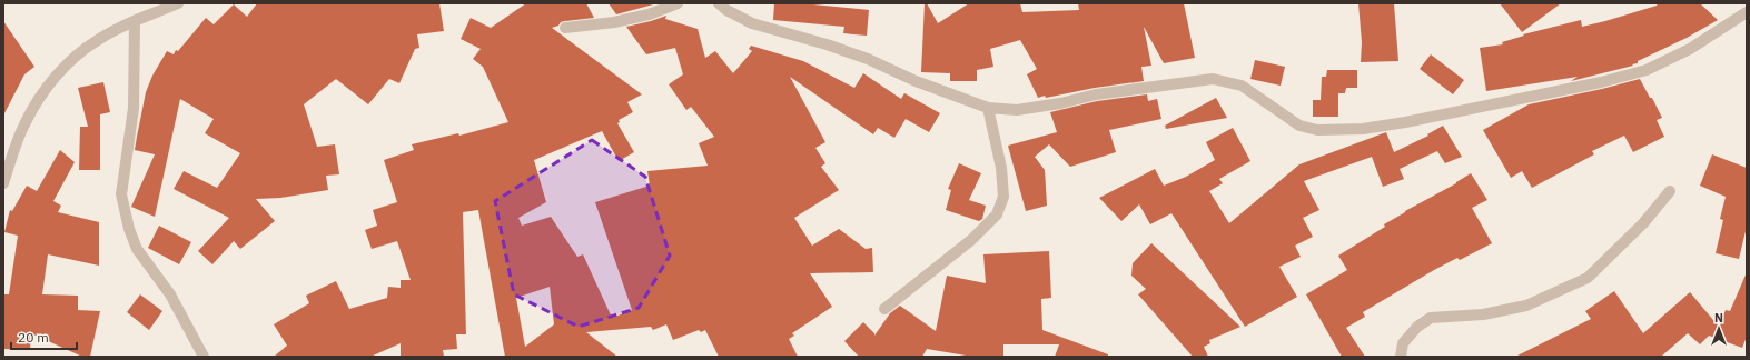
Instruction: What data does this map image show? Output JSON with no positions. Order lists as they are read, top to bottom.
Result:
{
  "scale_bar": "20 m",
  "north": "top"
}
